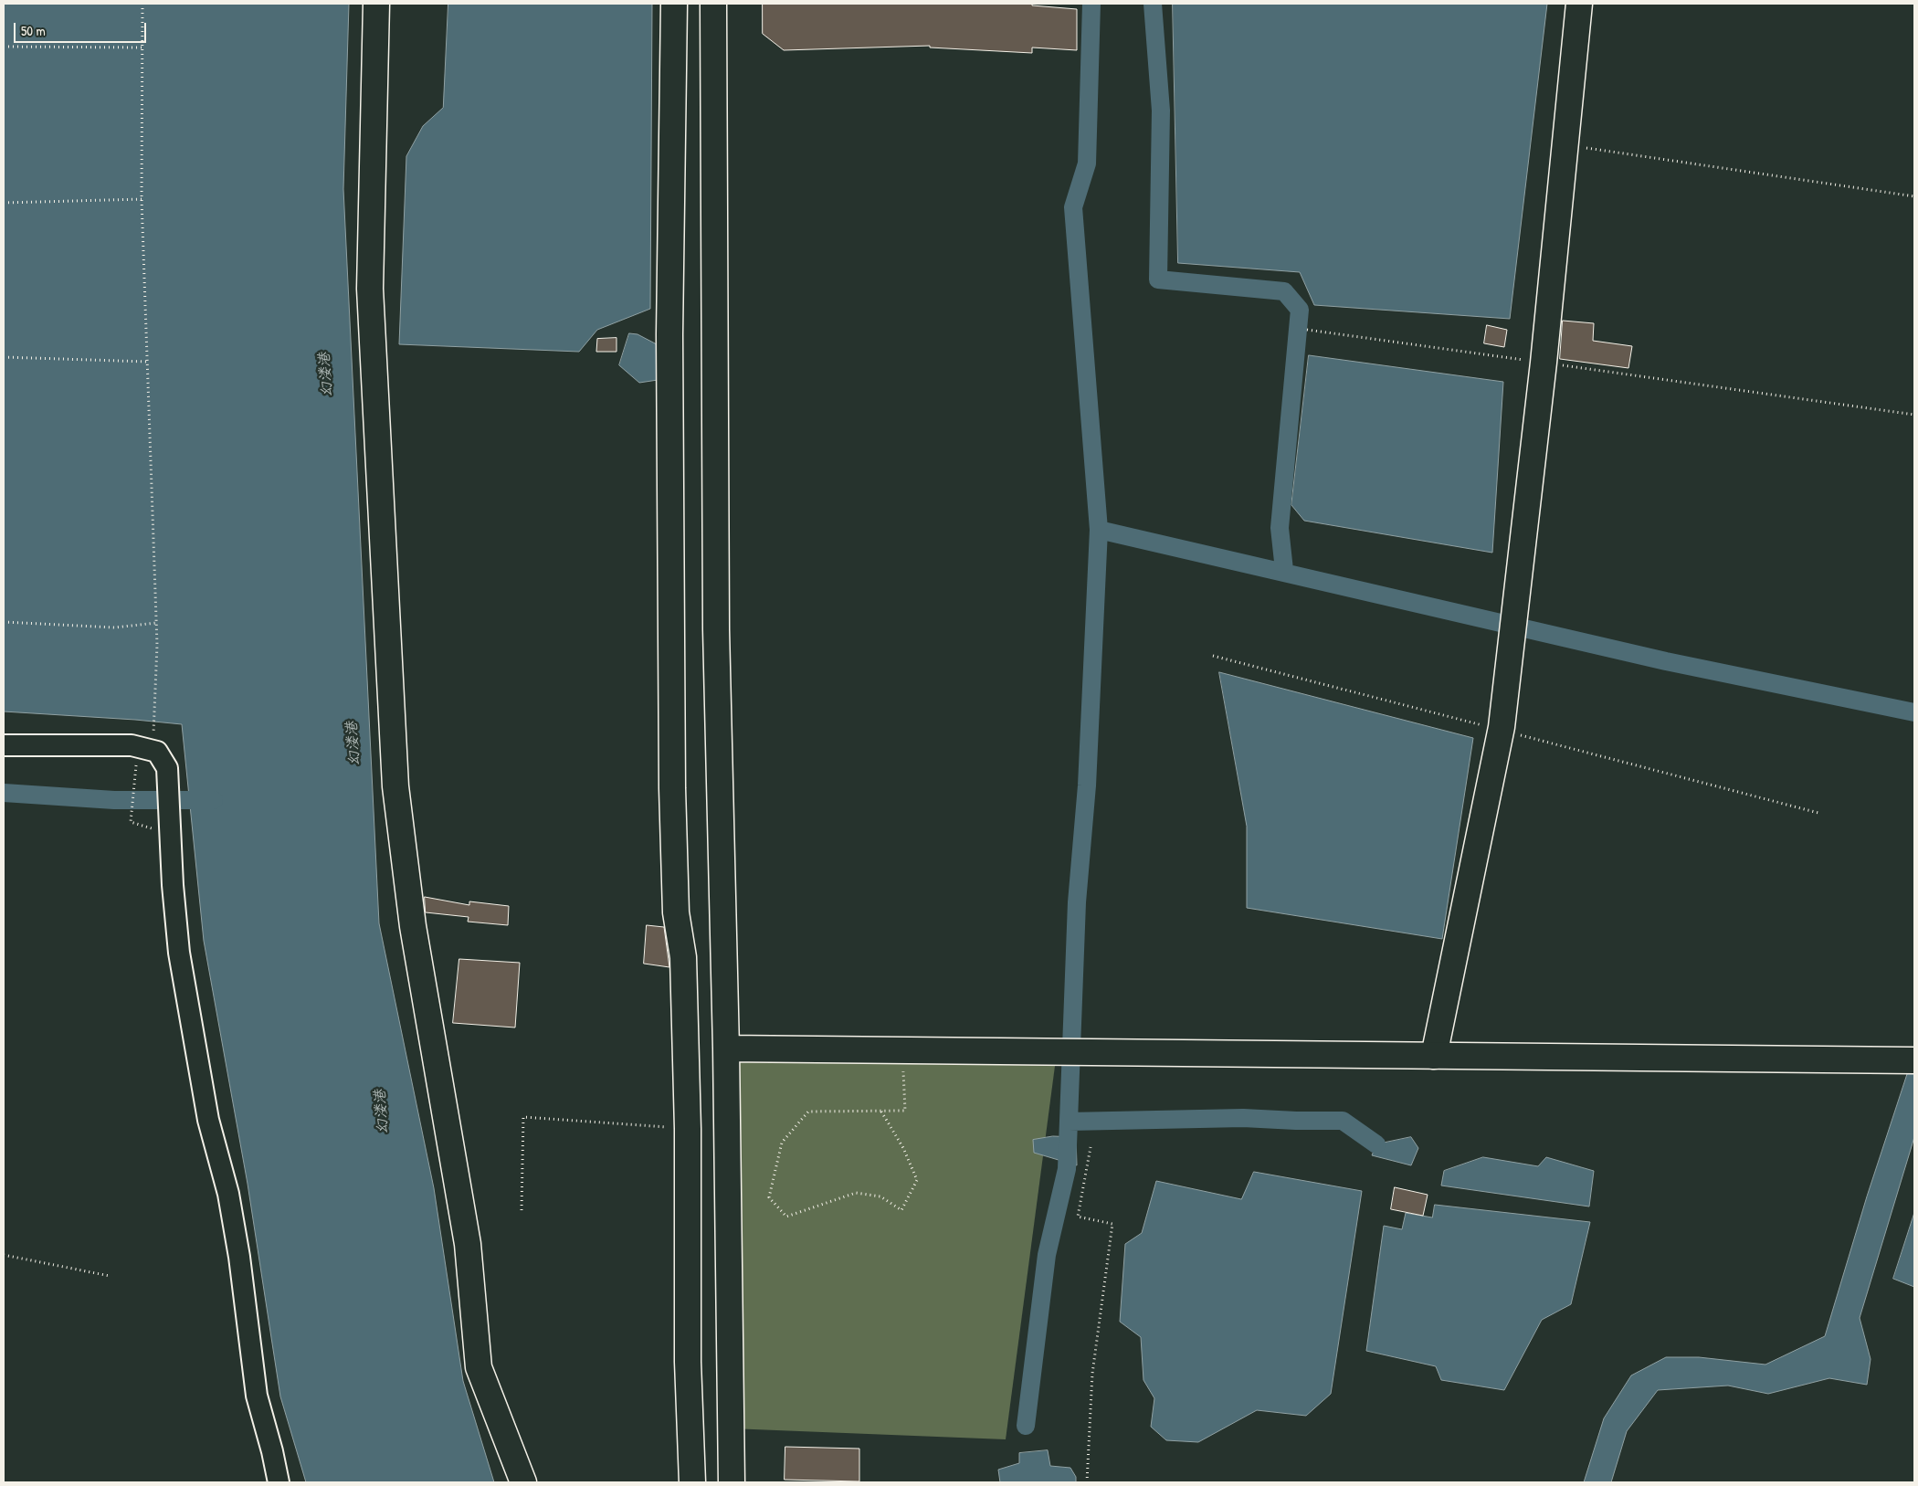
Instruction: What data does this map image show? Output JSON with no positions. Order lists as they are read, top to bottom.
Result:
{
  "water": ["幻溇港"],
  "scale_bar": "50 m"
}
